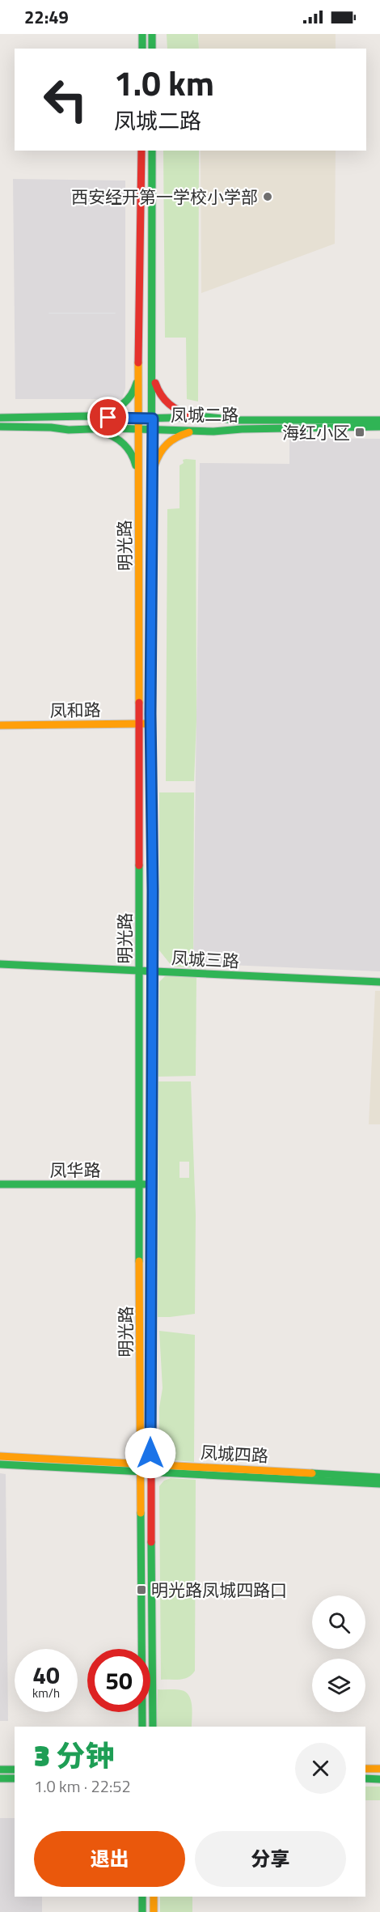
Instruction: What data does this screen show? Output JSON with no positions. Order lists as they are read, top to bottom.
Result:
{
  "streets": {
    "main road": [
      "凤城二路",
      "明光路",
      "凤和路",
      "凤城三路",
      "凤华路",
      "凤城四路"
    ]
  },
  "crossings": [
    ["凤城二路", "明光路"],
    ["明光路", "凤和路"],
    ["明光路", "凤城三路"],
    ["明光路", "凤华路"],
    ["明光路", "凤城四路"]
  ],
  "places": {
    "other": ["西安经开第一学校小学部"],
    "transit": ["海红小区", "明光路凤城四路口"]
  },
  "page": {
    "status": "22:49",
    "turn": ["1.0 km", "凤城二路"],
    "speed": "40 km/h",
    "limit": "50",
    "heading": ["3 分钟", "1.0 km · 22:52"],
    "buttons": ["退出", "分享"]
  }
}
